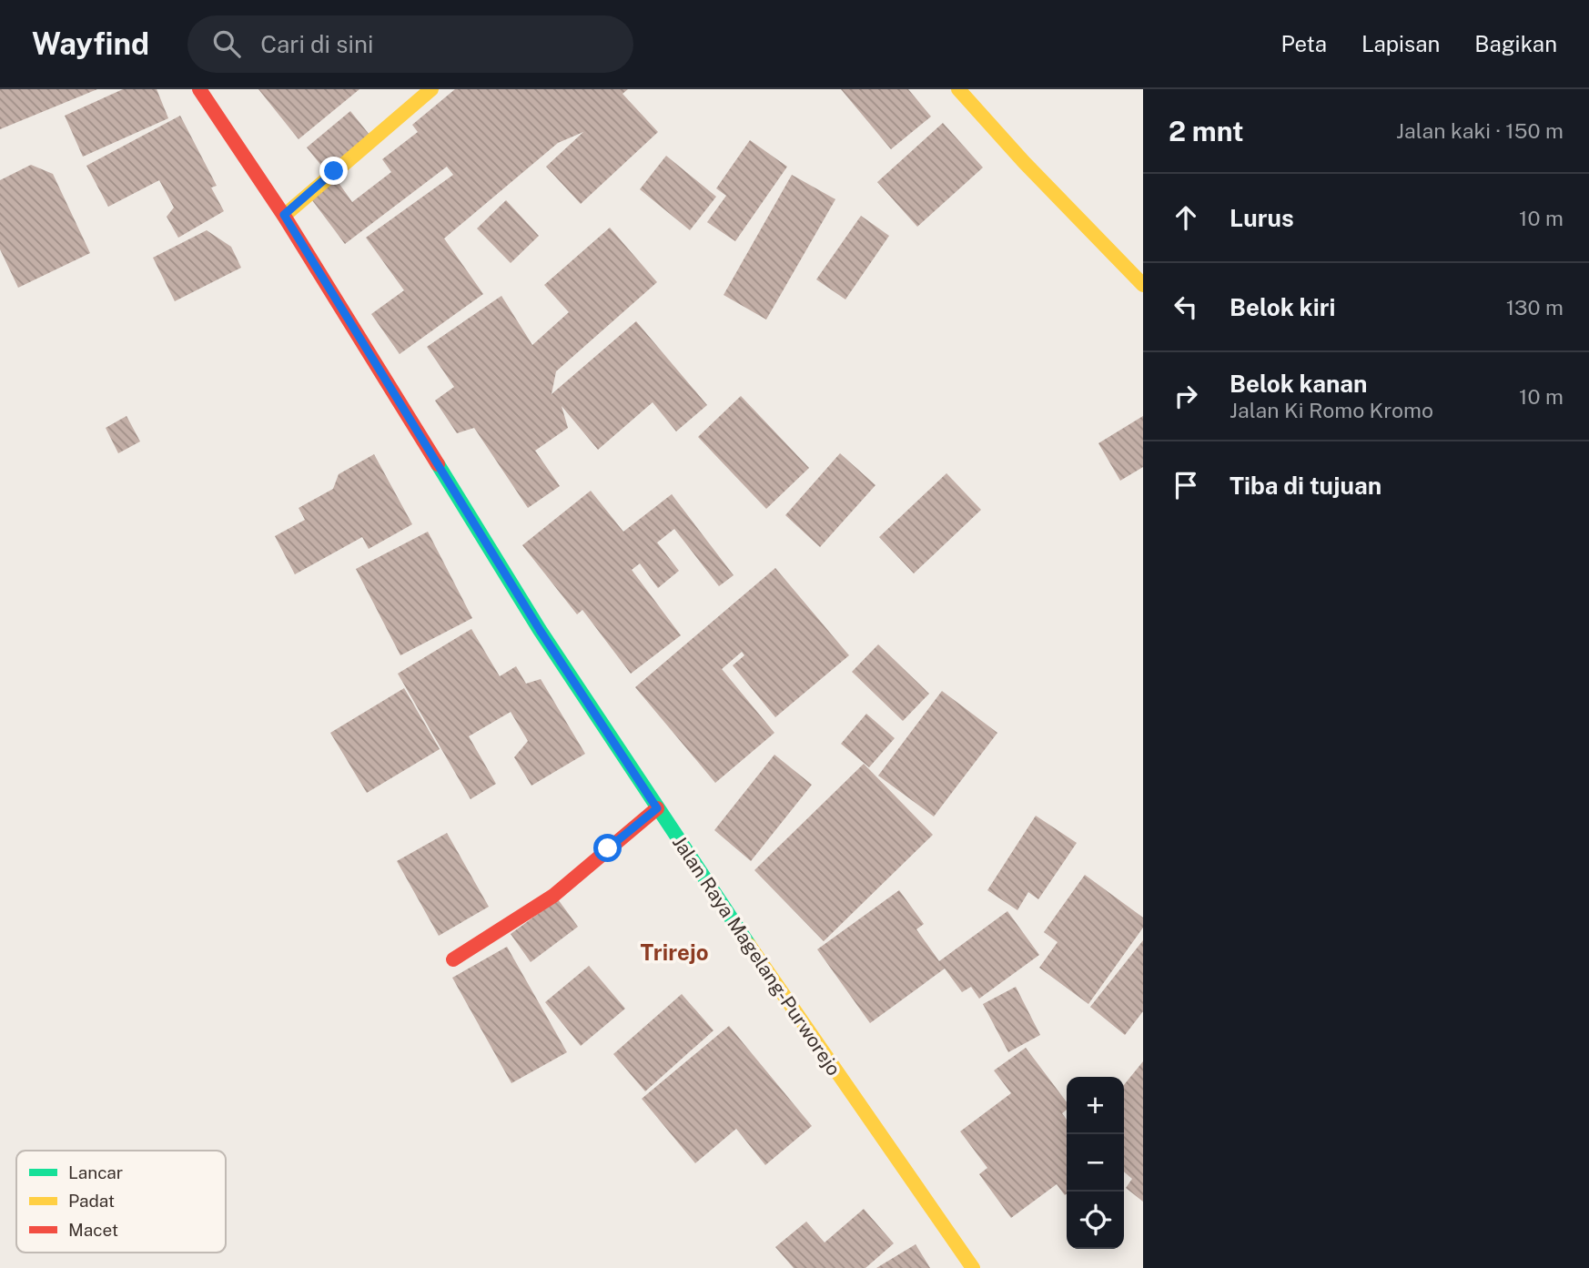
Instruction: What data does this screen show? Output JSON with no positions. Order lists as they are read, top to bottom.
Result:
{
  "streets": {
    "main road": ["Jalan Raya Magelang-Purworejo"]
  },
  "districts": ["Trirejo"],
  "legend": ["Lancar", "Padat", "Macet"],
  "page": {
    "header": "Wayfind",
    "search": "Cari di sini",
    "nav": ["Peta", "Lapisan", "Bagikan"],
    "heading": ["2 mnt", "Jalan kaki · 150 m"],
    "list": [
      ["Lurus", "10 m"],
      ["Belok kiri", "130 m"],
      ["Belok kanan", "Jalan Ki Romo Kromo", "10 m"],
      "Tiba di tujuan"
    ],
    "map_buttons": ["+", "−"]
  }
}
